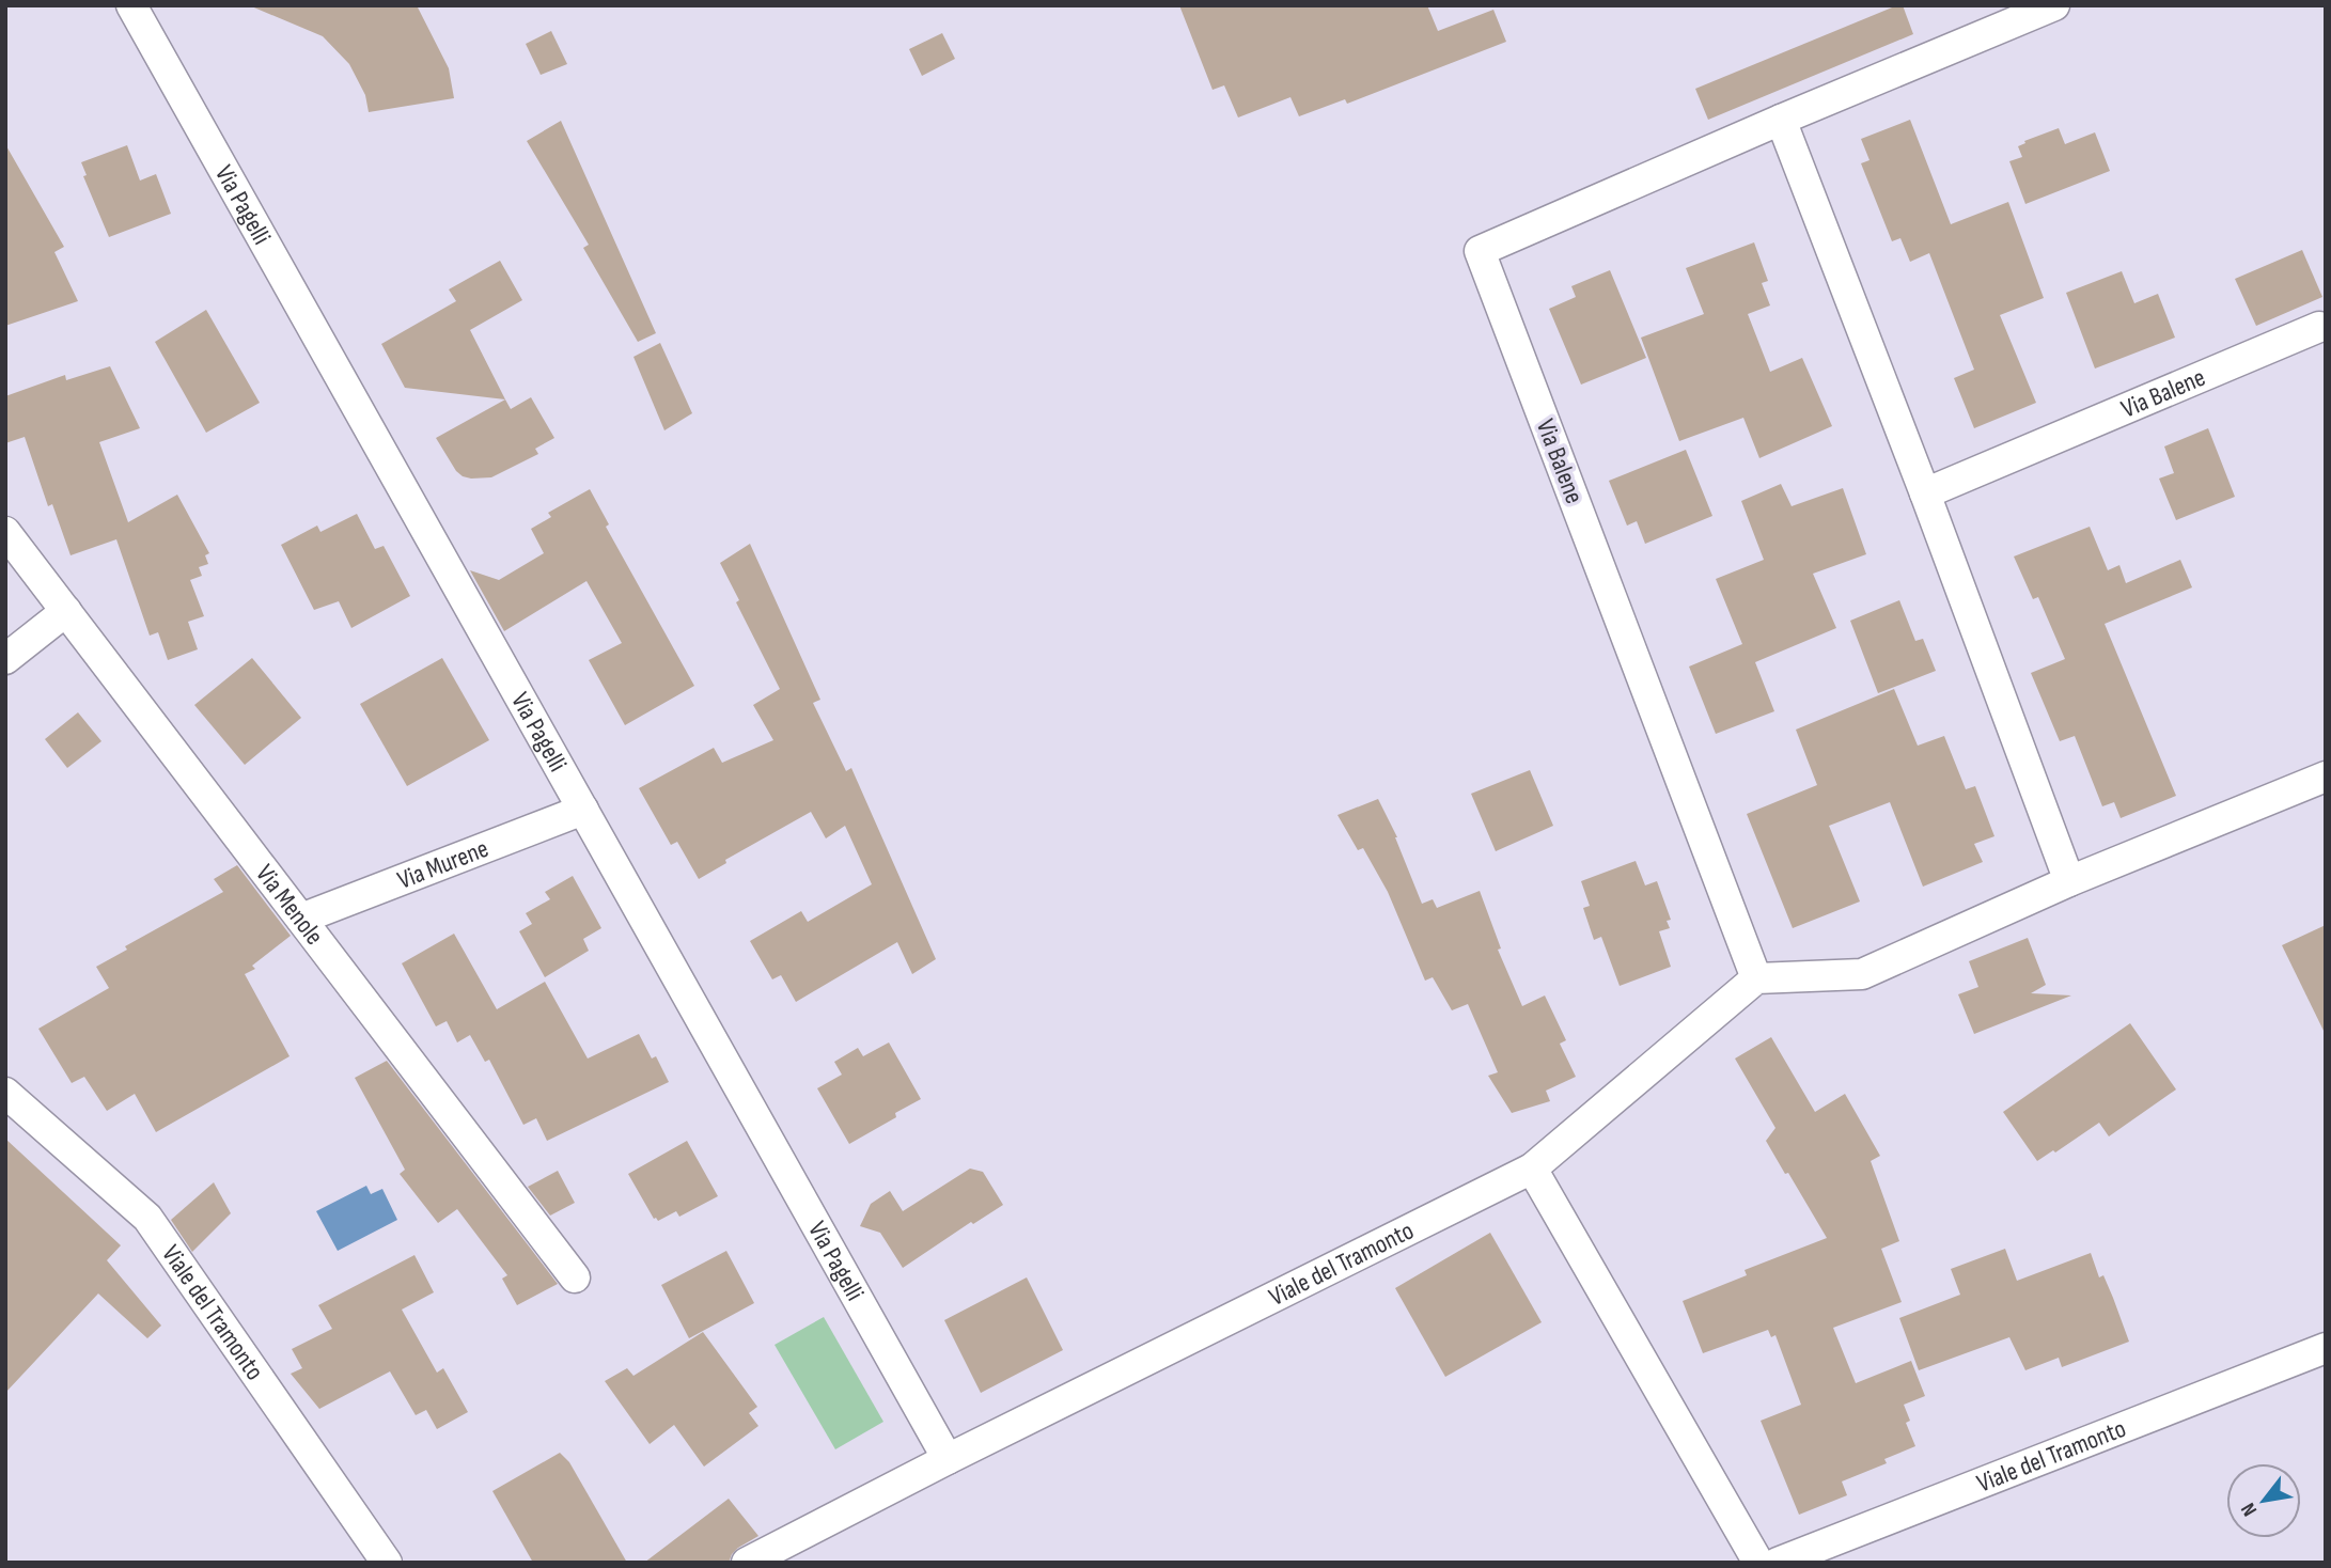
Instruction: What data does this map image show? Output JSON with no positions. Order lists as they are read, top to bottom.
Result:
{
  "streets": {
    "street": [
      "Via Pagelli",
      "Via Balene",
      "Via Murene",
      "Via Menole",
      "Viale del Tramonto"
    ]
  },
  "crossings": [
    ["Via Pagelli", "Via Murene"],
    ["Via Pagelli", "Viale del Tramonto"],
    ["Via Balene", "Viale del Tramonto"],
    ["Via Murene", "Via Menole"]
  ],
  "north": "bottom left"
}
